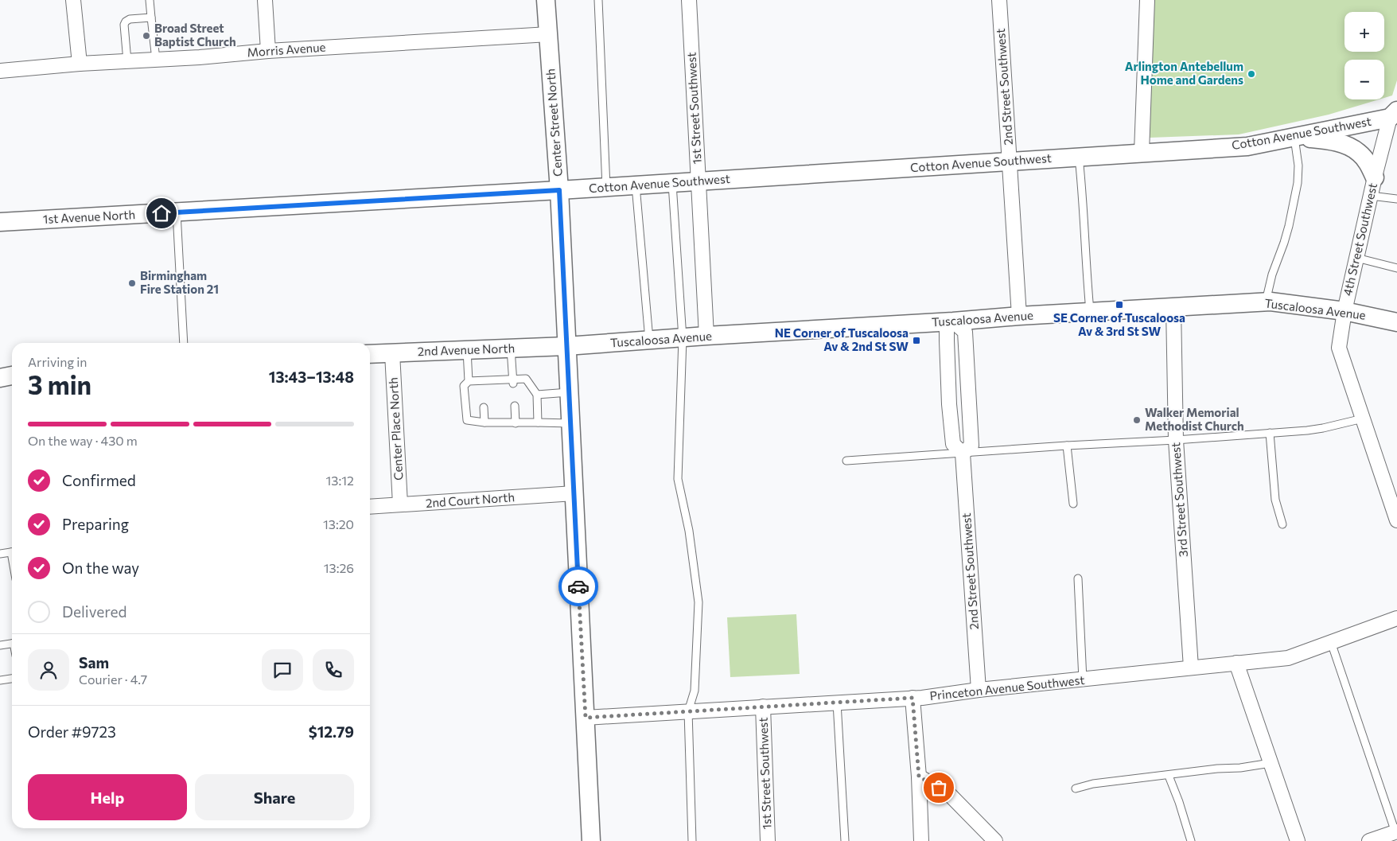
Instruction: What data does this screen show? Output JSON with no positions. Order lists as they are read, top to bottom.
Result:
{
  "streets": {
    "street": [
      "Morris Avenue",
      "2nd Street Southwest",
      "1st Street Southwest",
      "Center Street North",
      "Cotton Avenue Southwest",
      "1st Avenue North",
      "4th Street Southwest",
      "Tuscaloosa Avenue",
      "2nd Avenue North",
      "Center Place North",
      "3rd Street Southwest",
      "2nd Court North",
      "Princeton Avenue Southwest"
    ]
  },
  "crossings": [
    ["Morris Avenue", "Center Street North"],
    ["2nd Street Southwest", "Cotton Avenue Southwest"],
    ["2nd Street Southwest", "Tuscaloosa Avenue"],
    ["2nd Street Southwest", "Princeton Avenue Southwest"],
    ["1st Street Southwest", "Cotton Avenue Southwest"],
    ["1st Street Southwest", "Tuscaloosa Avenue"],
    ["1st Street Southwest", "Princeton Avenue Southwest"],
    ["Center Street North", "Cotton Avenue Southwest"],
    ["Center Street North", "1st Avenue North"],
    ["Center Street North", "Tuscaloosa Avenue"],
    ["Center Street North", "2nd Avenue North"],
    ["Center Street North", "2nd Court North"],
    ["Center Street North", "Princeton Avenue Southwest"],
    ["Cotton Avenue Southwest", "1st Avenue North"],
    ["Cotton Avenue Southwest", "4th Street Southwest"],
    ["4th Street Southwest", "Tuscaloosa Avenue"],
    ["Tuscaloosa Avenue", "2nd Avenue North"],
    ["Tuscaloosa Avenue", "3rd Street Southwest"],
    ["2nd Avenue North", "Center Place North"],
    ["Center Place North", "2nd Court North"],
    ["3rd Street Southwest", "Princeton Avenue Southwest"]
  ],
  "places": {
    "other": [
      "Broad Street Baptist Church",
      "Arlington Antebellum Home and Gardens",
      "Birmingham Fire Station 21",
      "Walker Memorial Methodist Church"
    ],
    "transit": ["SE Corner of Tuscaloosa Av & 3rd St SW", "NE Corner of Tuscaloosa Av & 2nd St SW"]
  },
  "page": {
    "map_buttons": ["+", "−"],
    "heading": ["3 min", "Arriving in", "13:43–13:48"],
    "panel": [
      "Sam",
      "Courier · 4.7",
      "Order #9723",
      "$12.79"
    ],
    "bar": "On the way · 430 m",
    "list": [
      ["Confirmed", "13:12"],
      ["Preparing", "13:20"],
      ["On the way", "13:26"],
      "Delivered"
    ],
    "buttons": ["Help", "Share"]
  }
}
